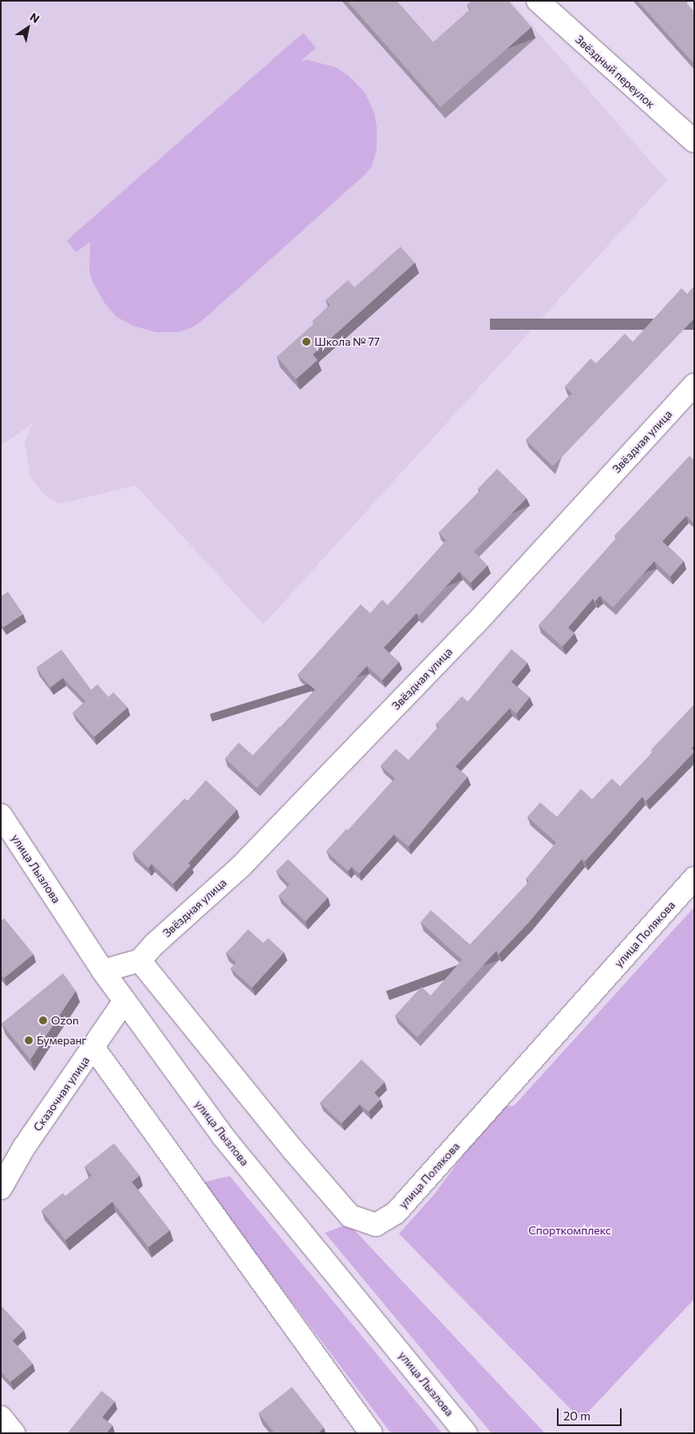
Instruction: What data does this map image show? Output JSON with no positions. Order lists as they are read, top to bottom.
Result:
{
  "streets": {
    "street": [
      "Звёздный переулок",
      "Звёздная улица",
      "улица Лызлова",
      "улица Полякова",
      "Сказочная улица"
    ]
  },
  "crossings": [
    ["Звёздная улица", "улица Полякова"],
    ["улица Лызлова", "Сказочная улица"]
  ],
  "parks": ["Спорткомплекс"],
  "places": ["Школа № 77", "Ozon", "Бумеранг"],
  "scale_bar": "20 m",
  "north": "top right"
}
